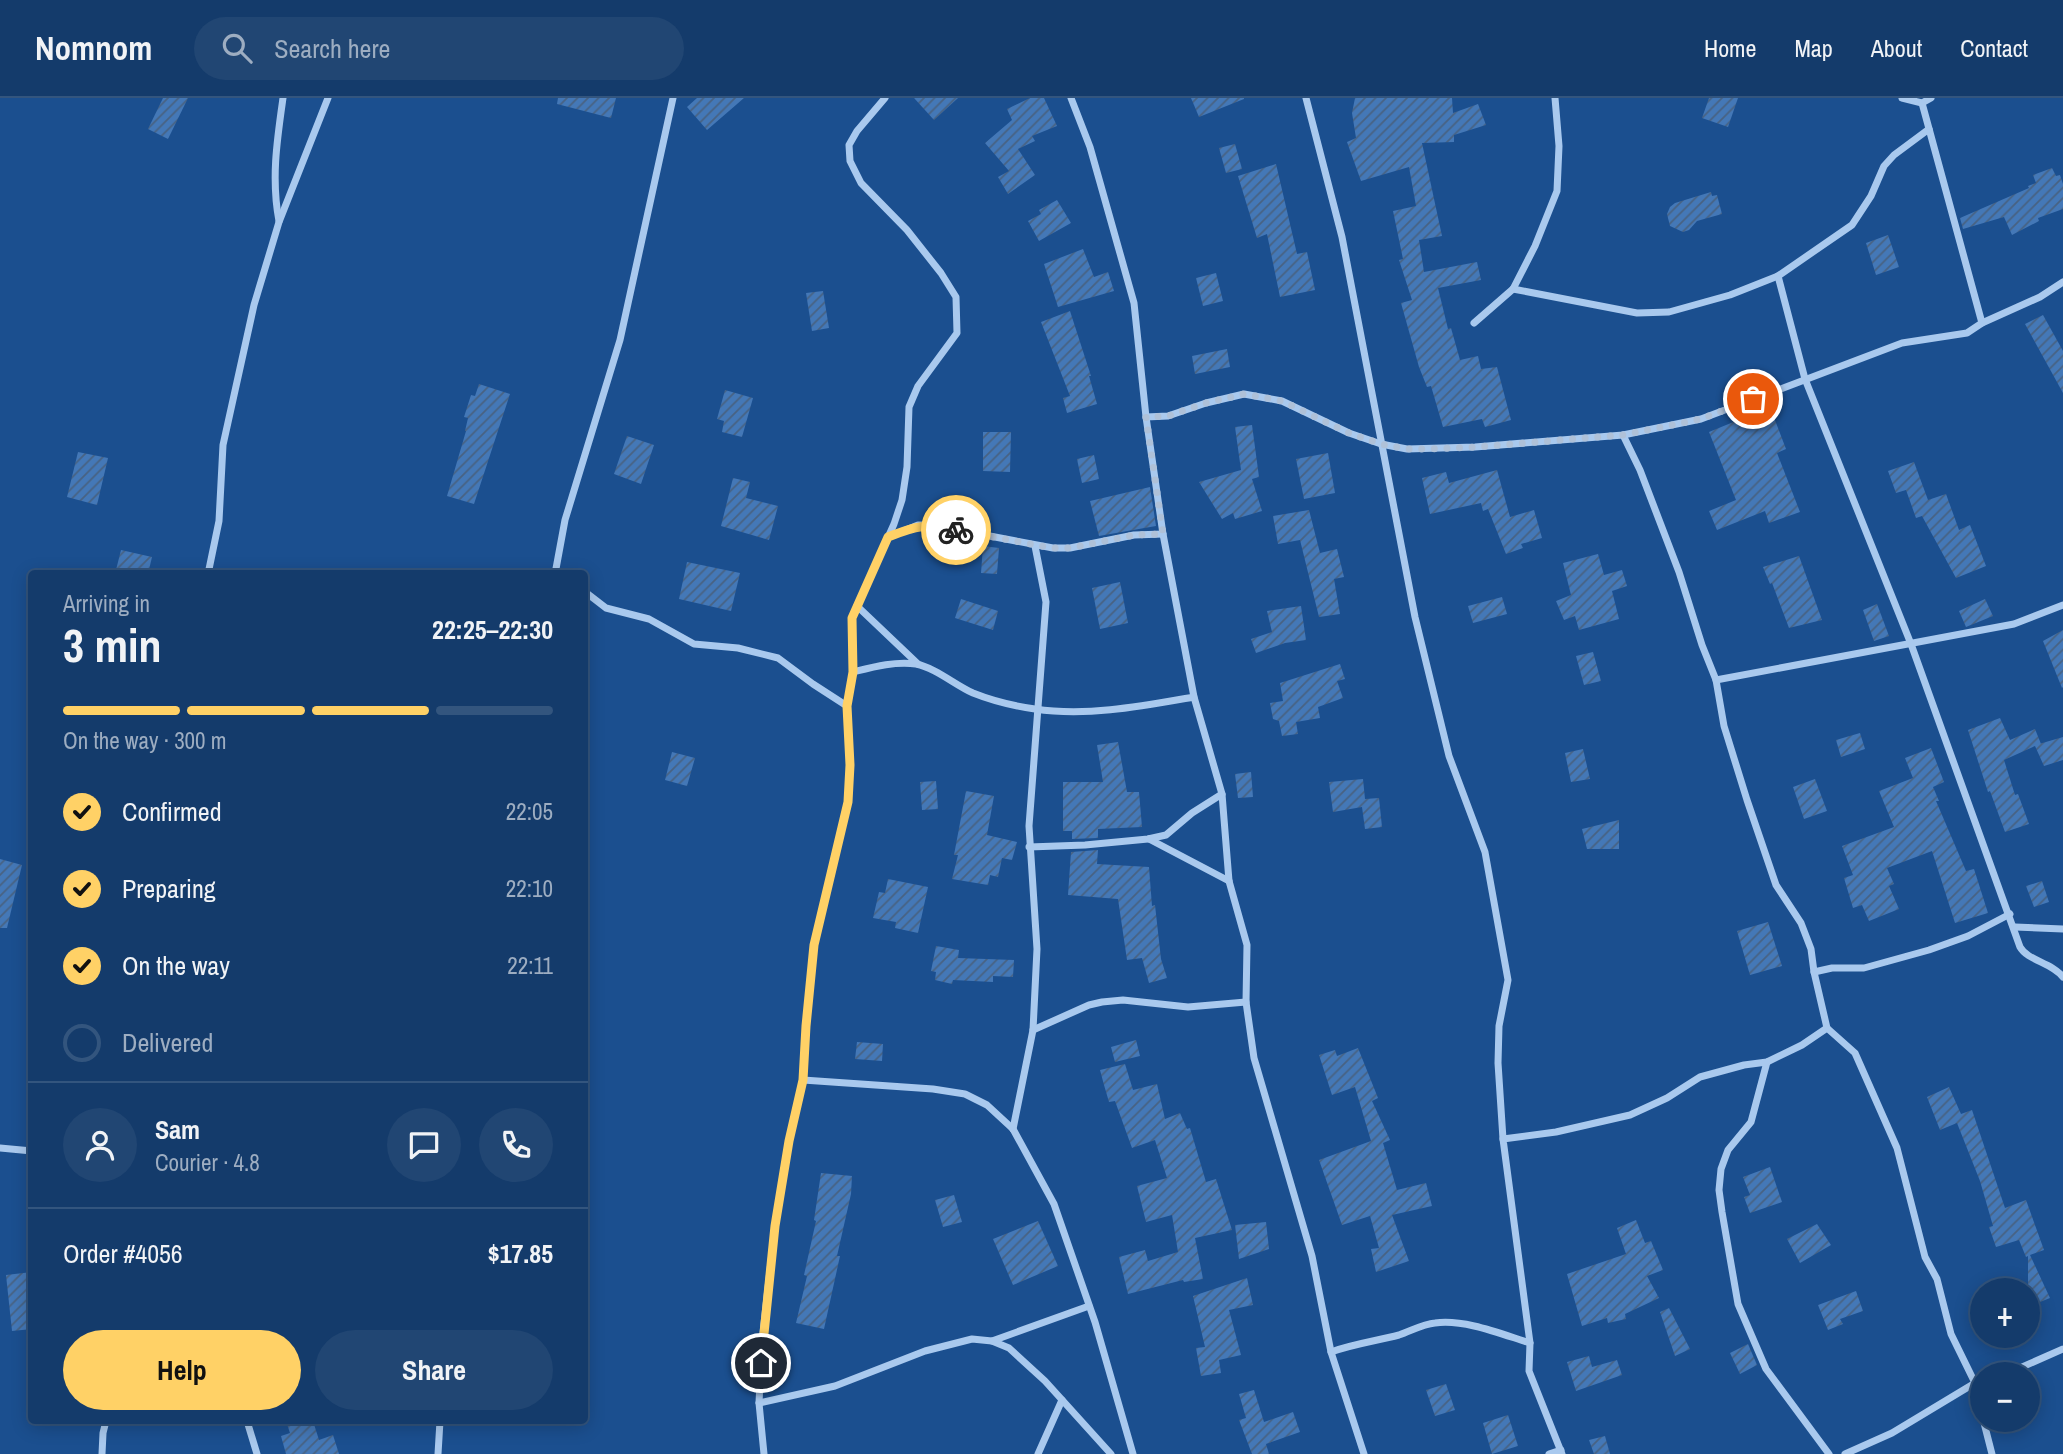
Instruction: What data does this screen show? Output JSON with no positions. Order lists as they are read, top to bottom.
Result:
{
  "page": {
    "header": "Nomnom",
    "search": "Search here",
    "nav": [
      "Home",
      "Map",
      "About",
      "Contact"
    ],
    "heading": ["3 min", "Arriving in", "22:25–22:30"],
    "panel": [
      "Sam",
      "Courier · 4.8",
      "Order #4056",
      "$17.85"
    ],
    "bar": "On the way · 300 m",
    "list": [
      ["Confirmed", "22:05"],
      ["Preparing", "22:10"],
      ["On the way", "22:11"],
      "Delivered"
    ],
    "map_buttons": ["+", "−"],
    "buttons": ["Help", "Share"]
  }
}
